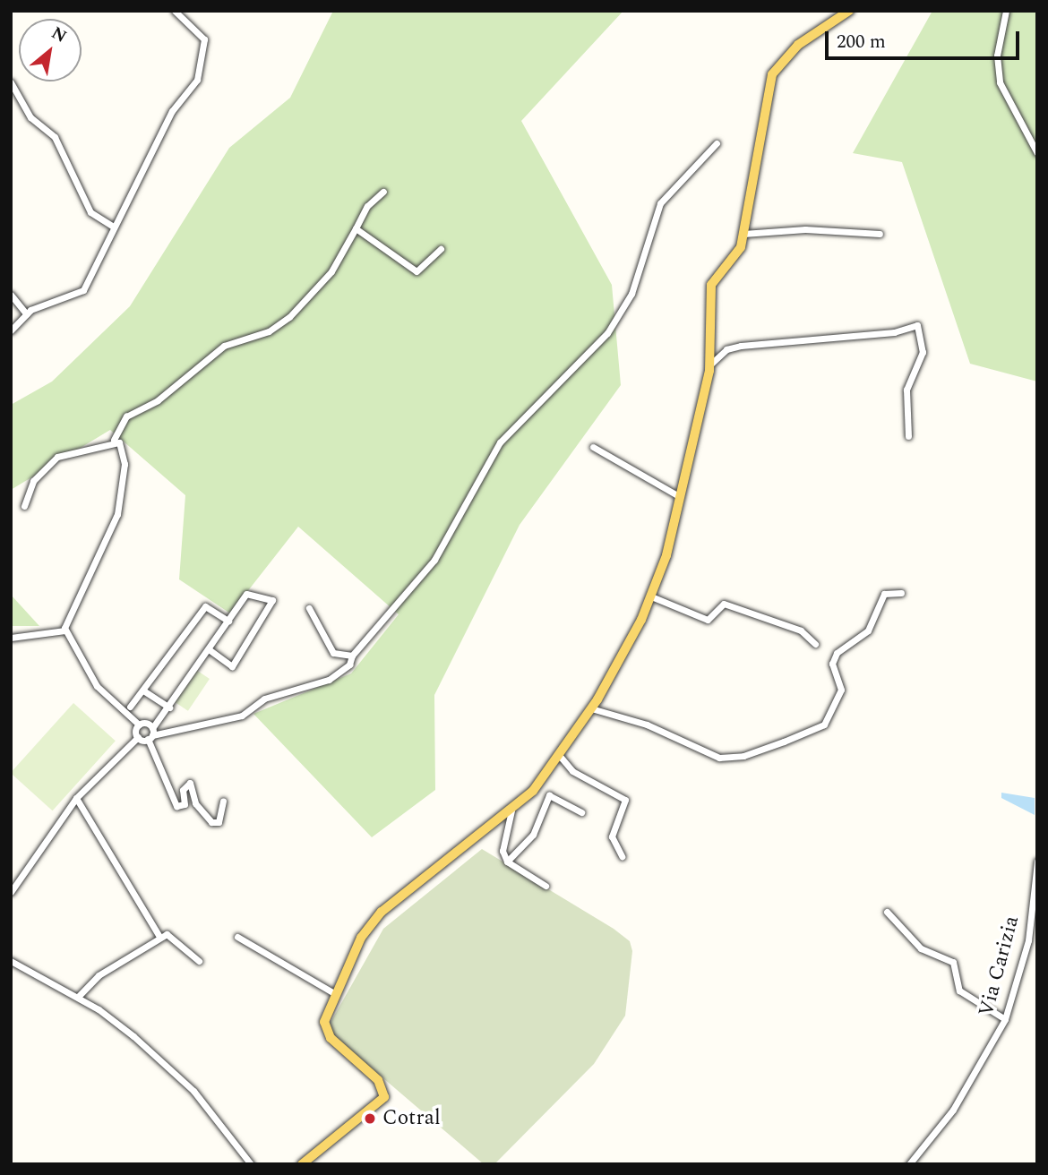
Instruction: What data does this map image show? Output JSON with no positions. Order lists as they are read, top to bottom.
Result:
{
  "streets": {
    "street": ["Via Carizia"]
  },
  "places": ["Cotral"],
  "scale_bar": "200 m",
  "north": "top right"
}
